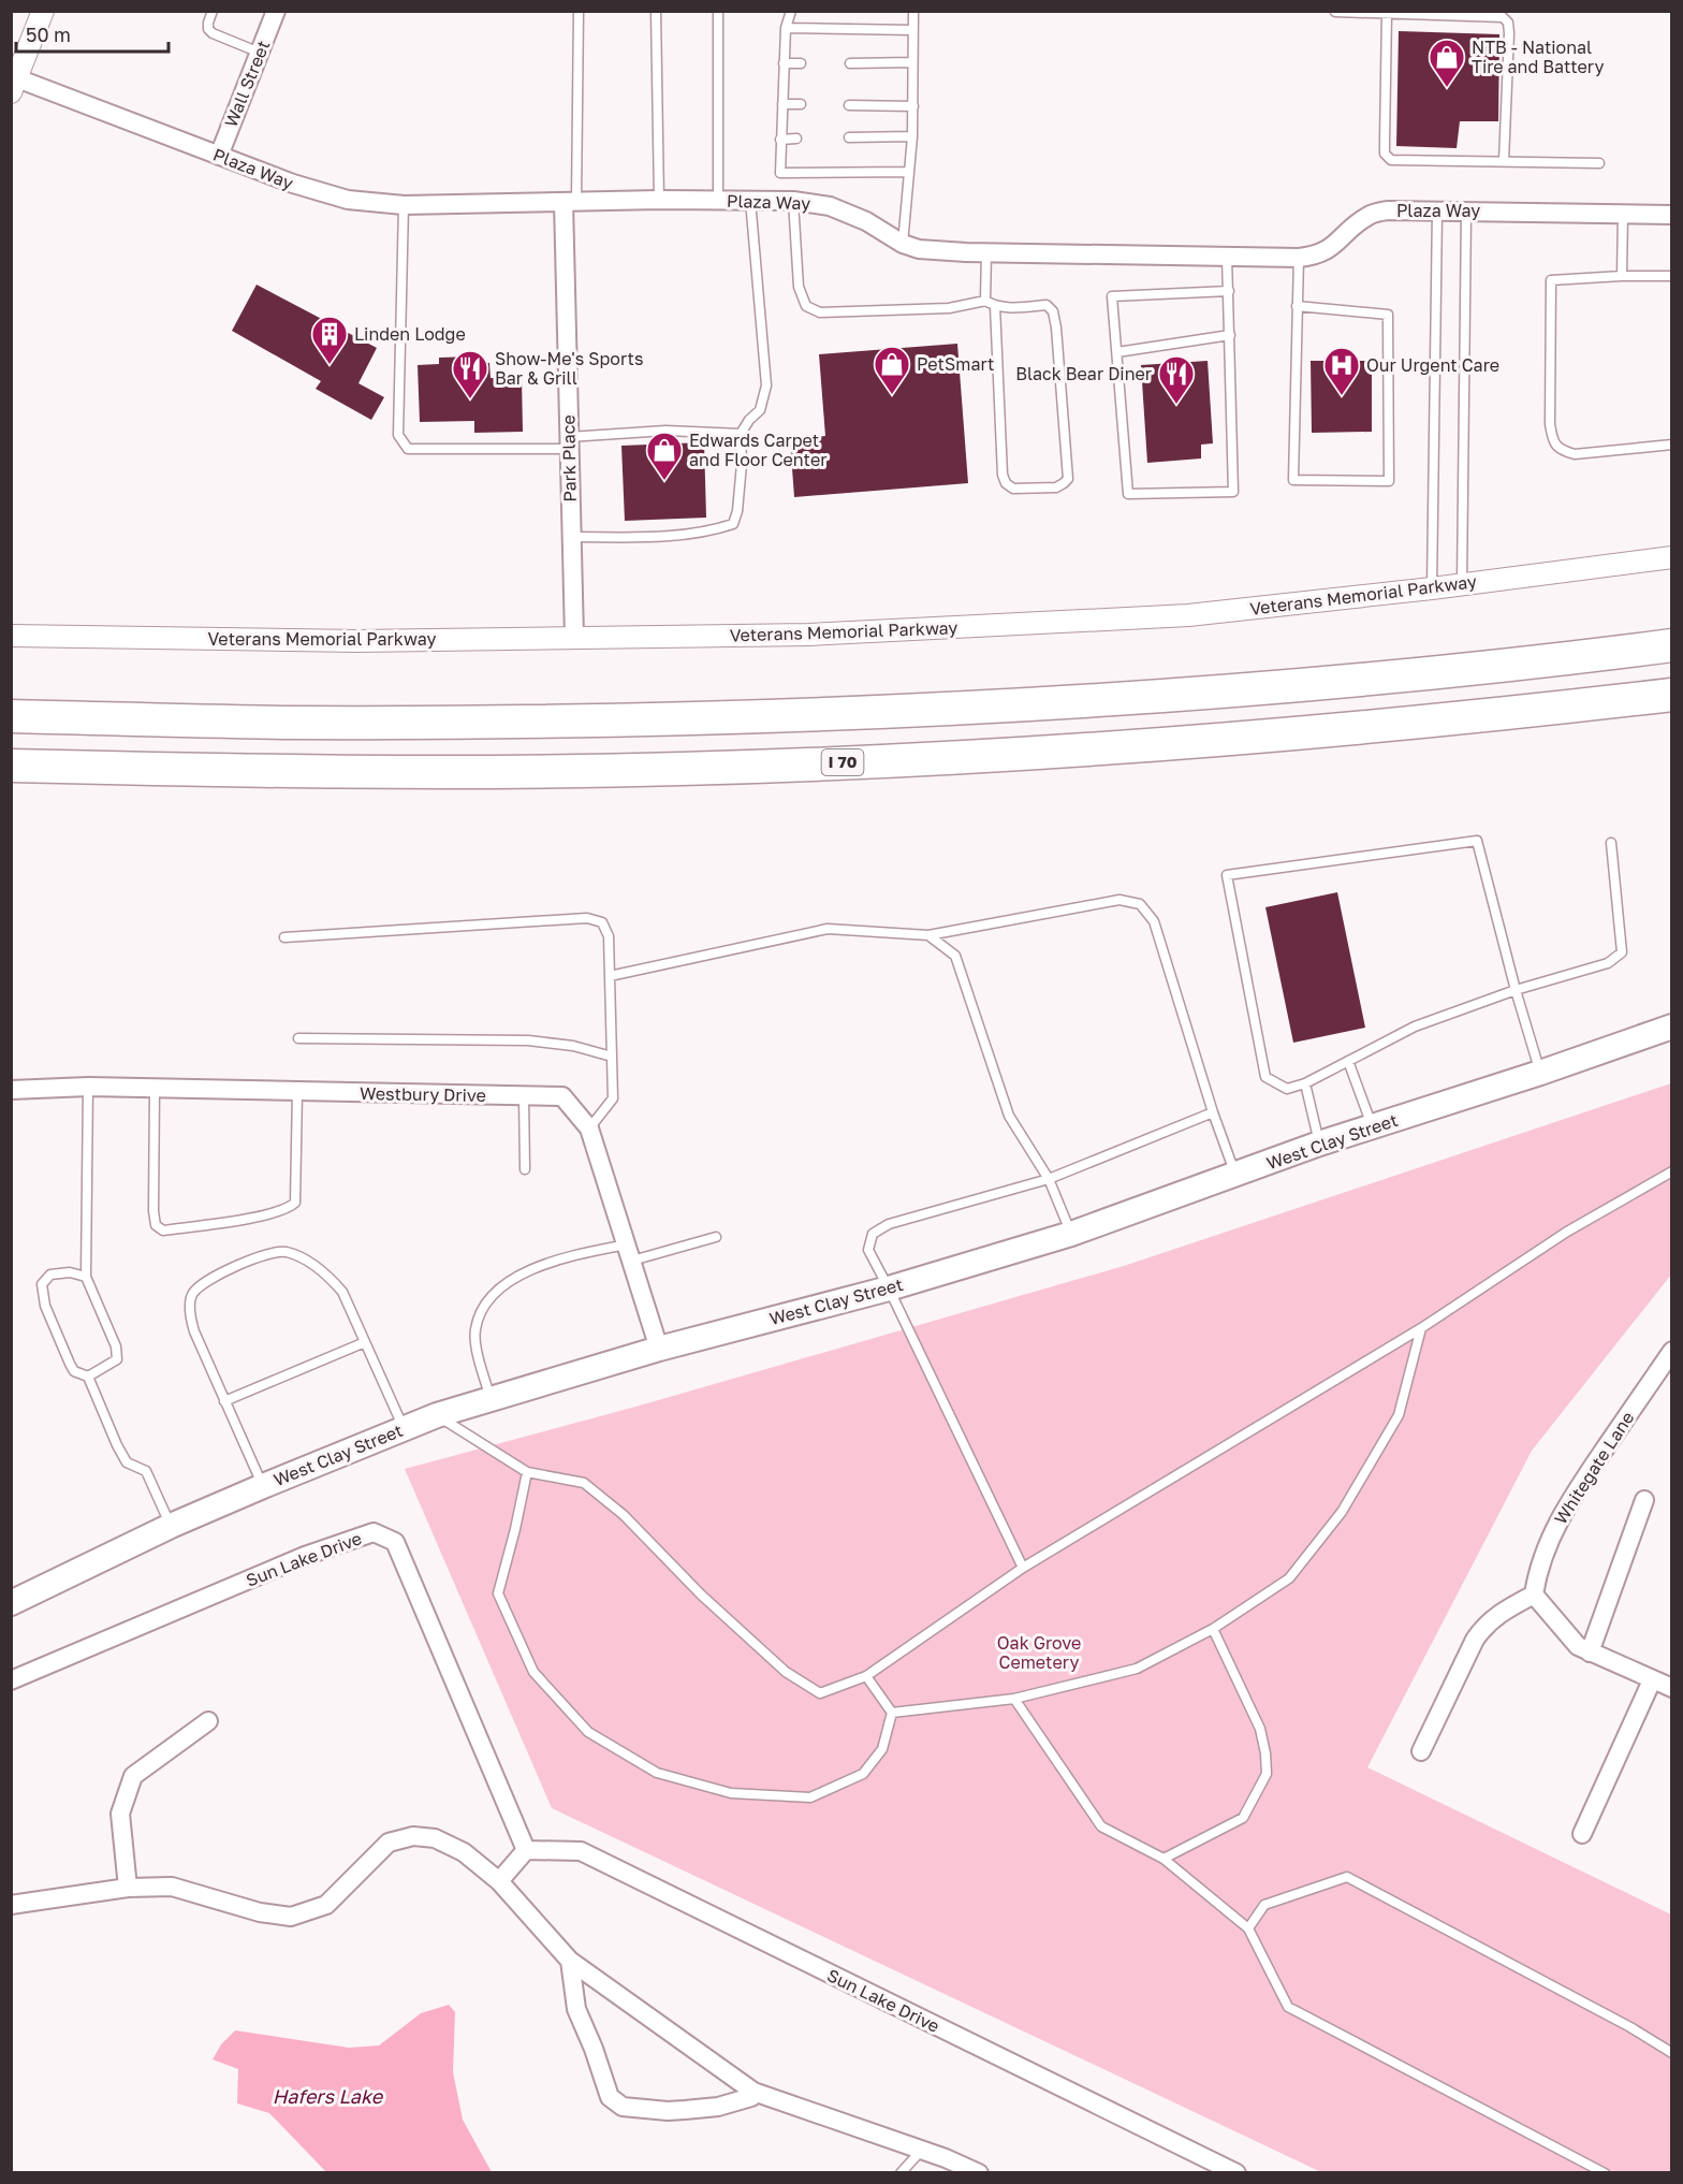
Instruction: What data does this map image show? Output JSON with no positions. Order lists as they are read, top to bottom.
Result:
{
  "streets": {
    "highway": ["I 70"],
    "main road": ["West Clay Street"],
    "street": [
      "Wall Street",
      "Plaza Way",
      "Park Place",
      "Veterans Memorial Parkway",
      "Westbury Drive",
      "Whitegate Lane",
      "Sun Lake Drive"
    ]
  },
  "crossings": [
    ["Wall Street", "Plaza Way"],
    ["Plaza Way", "Park Place"],
    ["Park Place", "Veterans Memorial Parkway"],
    ["Westbury Drive", "West Clay Street"]
  ],
  "water": ["Hafers Lake"],
  "parks": ["Oak Grove Cemetery"],
  "places": {
    "shop": ["NTB - National Tire and Battery", "PetSmart", "Edwards Carpet and Floor Center"],
    "building": ["Linden Lodge"],
    "hospital": ["Our Urgent Care"],
    "restaurant": ["Show-Me's Sports Bar & Grill", "Black Bear Diner"]
  },
  "scale_bar": "50 m"
}
